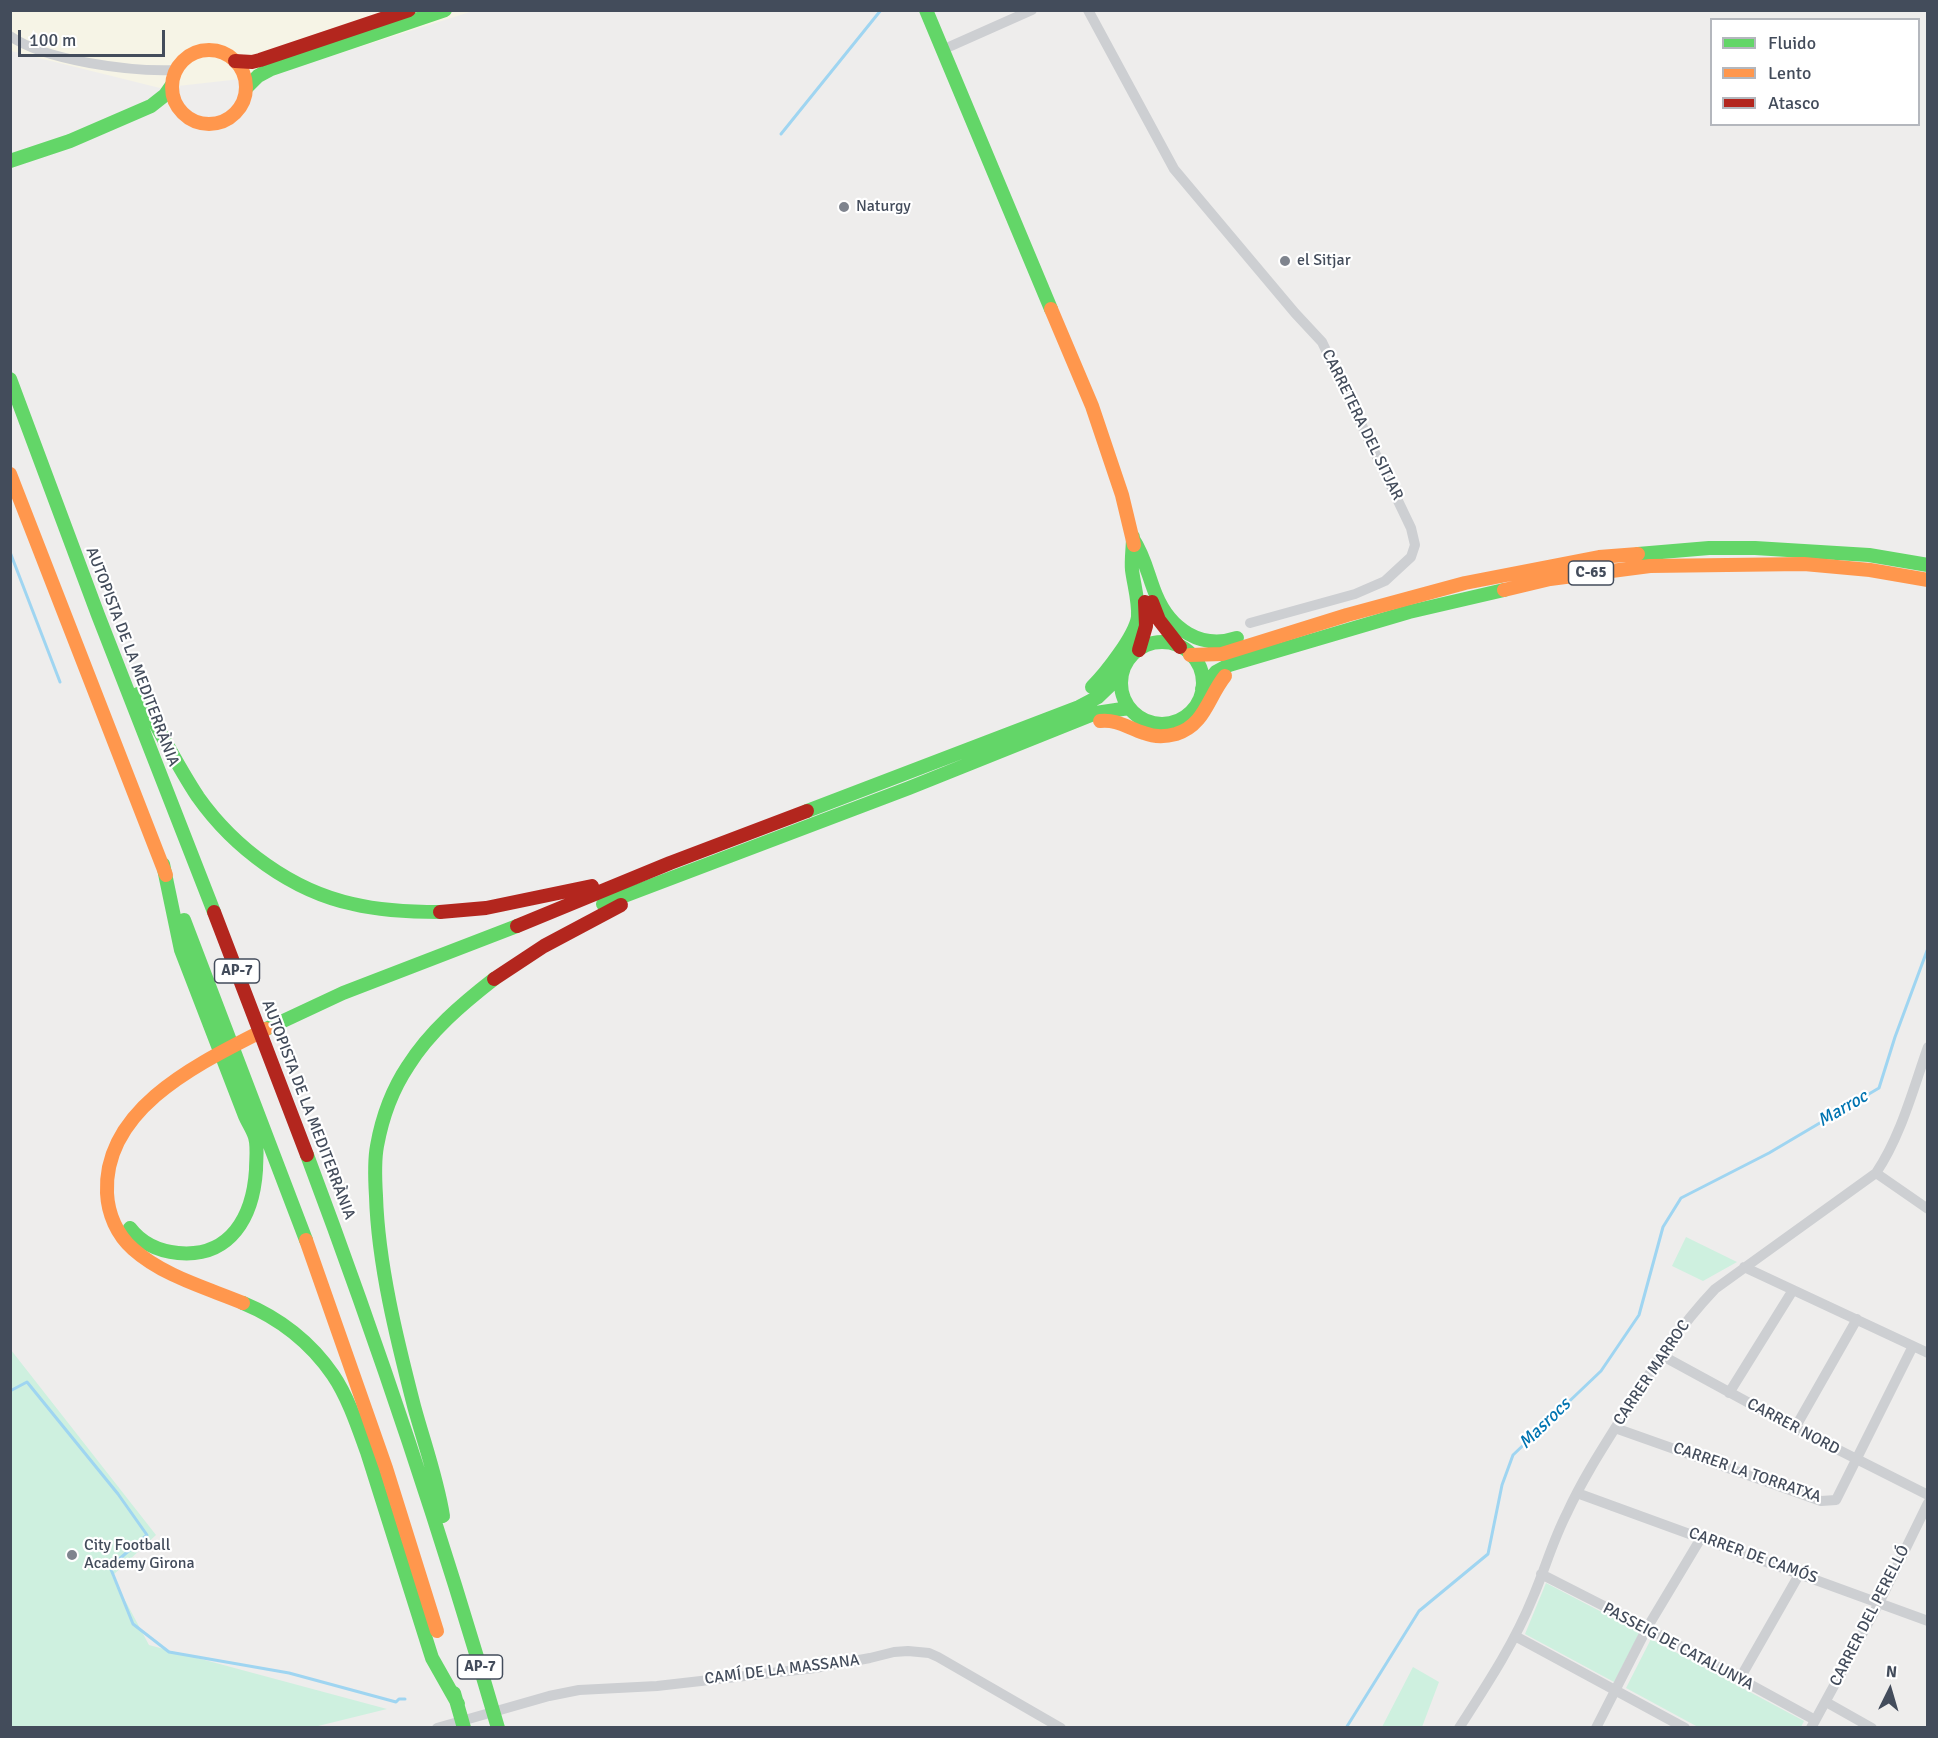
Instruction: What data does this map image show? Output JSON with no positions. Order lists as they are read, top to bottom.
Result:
{
  "streets": {
    "main road": ["C-65", "AUTOPISTA DE LA MEDITERRÀNIA", "AP-7"],
    "street": [
      "CARRETERA DEL SITJAR",
      "CARRER MARROC",
      "CARRER NORD",
      "CARRER LA TORRATXA",
      "CARRER DE CAMÓS",
      "CARRER DEL PERELLÓ",
      "PASSEIG DE CATALUNYA",
      "CAMÍ DE LA MASSANA"
    ]
  },
  "crossings": [
    ["CARRER MARROC", "CARRER NORD"],
    ["CARRER MARROC", "CARRER LA TORRATXA"],
    ["CARRER MARROC", "CARRER DE CAMÓS"],
    ["CARRER MARROC", "PASSEIG DE CATALUNYA"],
    ["CARRER NORD", "CARRER LA TORRATXA"],
    ["CARRER DE CAMÓS", "CARRER DEL PERELLÓ"],
    ["CARRER DEL PERELLÓ", "PASSEIG DE CATALUNYA"]
  ],
  "water": ["Marroc", "Masrocs"],
  "places": ["Naturgy", "el Sitjar", "City Football Academy Girona"],
  "legend": ["Fluido", "Lento", "Atasco"],
  "scale_bar": "100 m",
  "north": "top"
}
